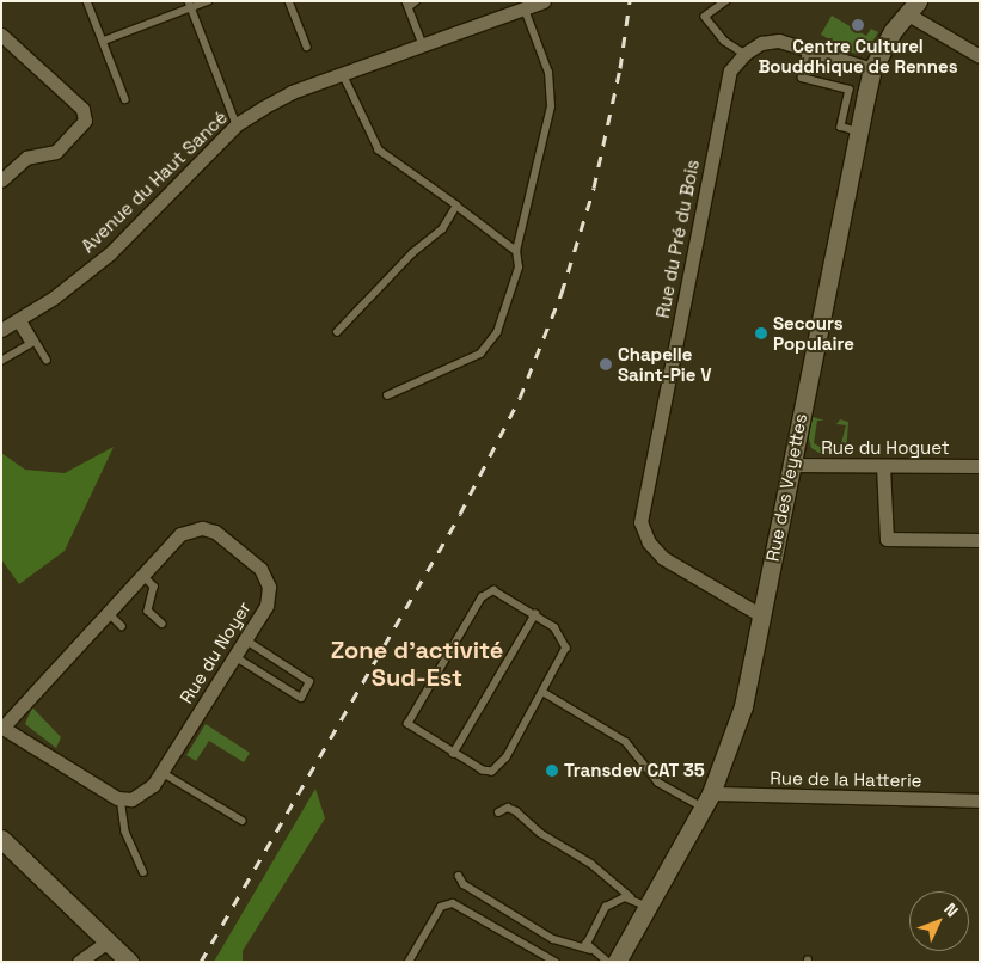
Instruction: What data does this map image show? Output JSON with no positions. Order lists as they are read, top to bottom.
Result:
{
  "streets": {
    "street": [
      "Avenue du Haut Sancé",
      "Rue du Pré du Bois",
      "Rue du Hoguet",
      "Rue des Veyettes",
      "Rue du Noyer",
      "Rue de la Hatterie"
    ]
  },
  "crossings": [
    ["Rue du Pré du Bois", "Rue des Veyettes"],
    ["Rue du Hoguet", "Rue des Veyettes"],
    ["Rue des Veyettes", "Rue de la Hatterie"]
  ],
  "districts": ["Zone d'activité Sud-Est"],
  "places": [
    "Centre Culturel Bouddhique de Rennes",
    "Secours Populaire",
    "Chapelle Saint-Pie V",
    "Transdev CAT 35"
  ],
  "north": "top right"
}
